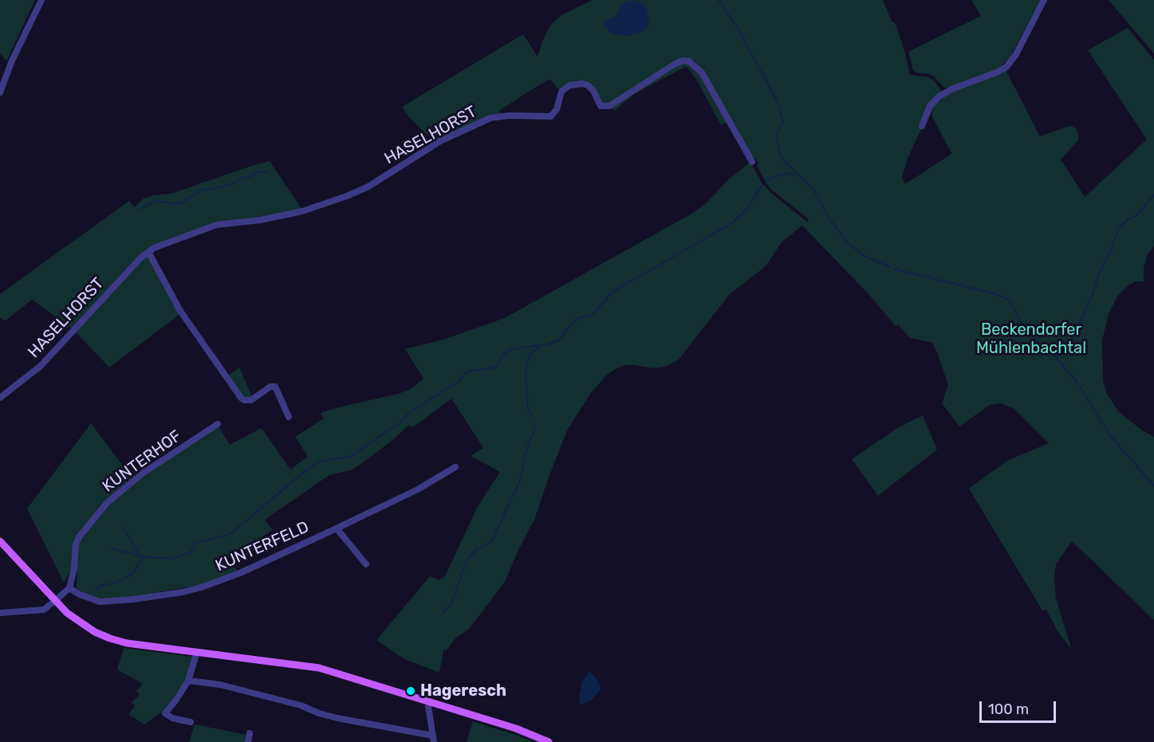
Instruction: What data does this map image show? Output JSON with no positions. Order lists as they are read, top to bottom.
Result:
{
  "streets": {
    "street": ["HASELHORST", "KUNTERHOF", "KUNTERFELD"]
  },
  "crossings": [
    ["KUNTERHOF", "KUNTERFELD"]
  ],
  "parks": ["Beckendorfer Mühlenbachtal"],
  "places": ["Hageresch"],
  "scale_bar": "100 m"
}
